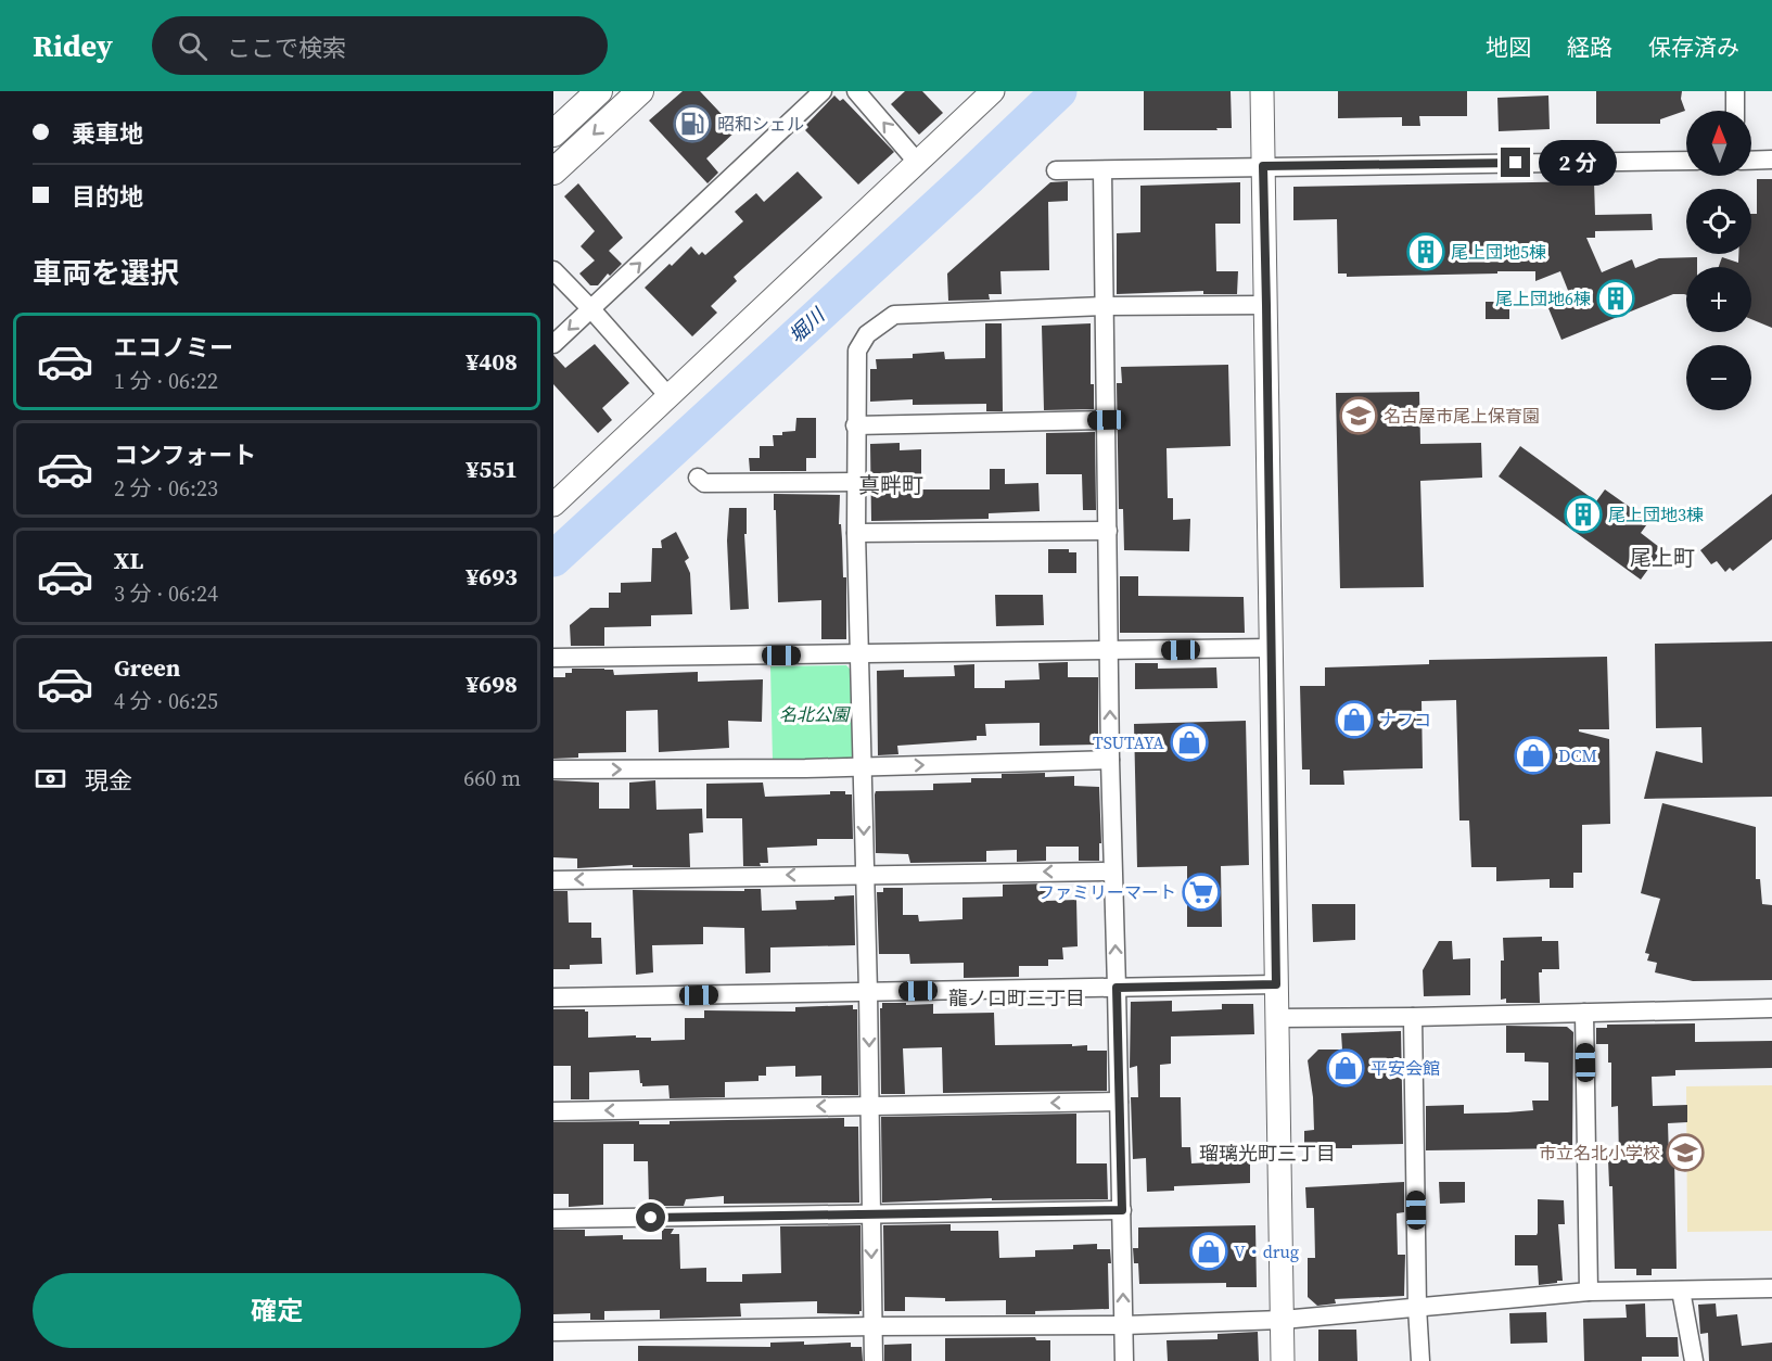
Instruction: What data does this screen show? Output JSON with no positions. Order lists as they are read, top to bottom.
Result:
{
  "districts": [
    "真畔町",
    "尾上町",
    "龍ノ口町三丁目",
    "瑠璃光町三丁目"
  ],
  "water": ["堀川"],
  "parks": ["名北公園"],
  "places": {
    "fuel station": ["昭和シェル"],
    "building": ["尾上団地5棟", "尾上団地6棟", "尾上団地3棟"],
    "school or university": ["名古屋市尾上保育園", "市立名北小学校"],
    "shop": [
      "ナフコ",
      "TSUTAYA",
      "DCM",
      "平安会館",
      "V・drug"
    ],
    "supermarket": ["ファミリーマート"]
  },
  "north": "top",
  "page": {
    "header": "Ridey",
    "search": "ここで検索",
    "nav": ["地図", "経路", "保存済み"],
    "banner": ["乗車地", "目的地"],
    "map_buttons": ["+", "−"],
    "bubble": "2 分",
    "heading": "車両を選択",
    "list": [
      {
        "name": "エコノミー",
        "note": "1 分 · 06:22",
        "value": "¥408"
      },
      {
        "name": "コンフォート",
        "note": "2 分 · 06:23",
        "value": "¥551"
      },
      {
        "name": "XL",
        "note": "3 分 · 06:24",
        "value": "¥693"
      },
      {
        "name": "Green",
        "note": "4 分 · 06:25",
        "value": "¥698"
      }
    ],
    "pay": ["現金", "660 m"],
    "buttons": "確定"
  }
}
